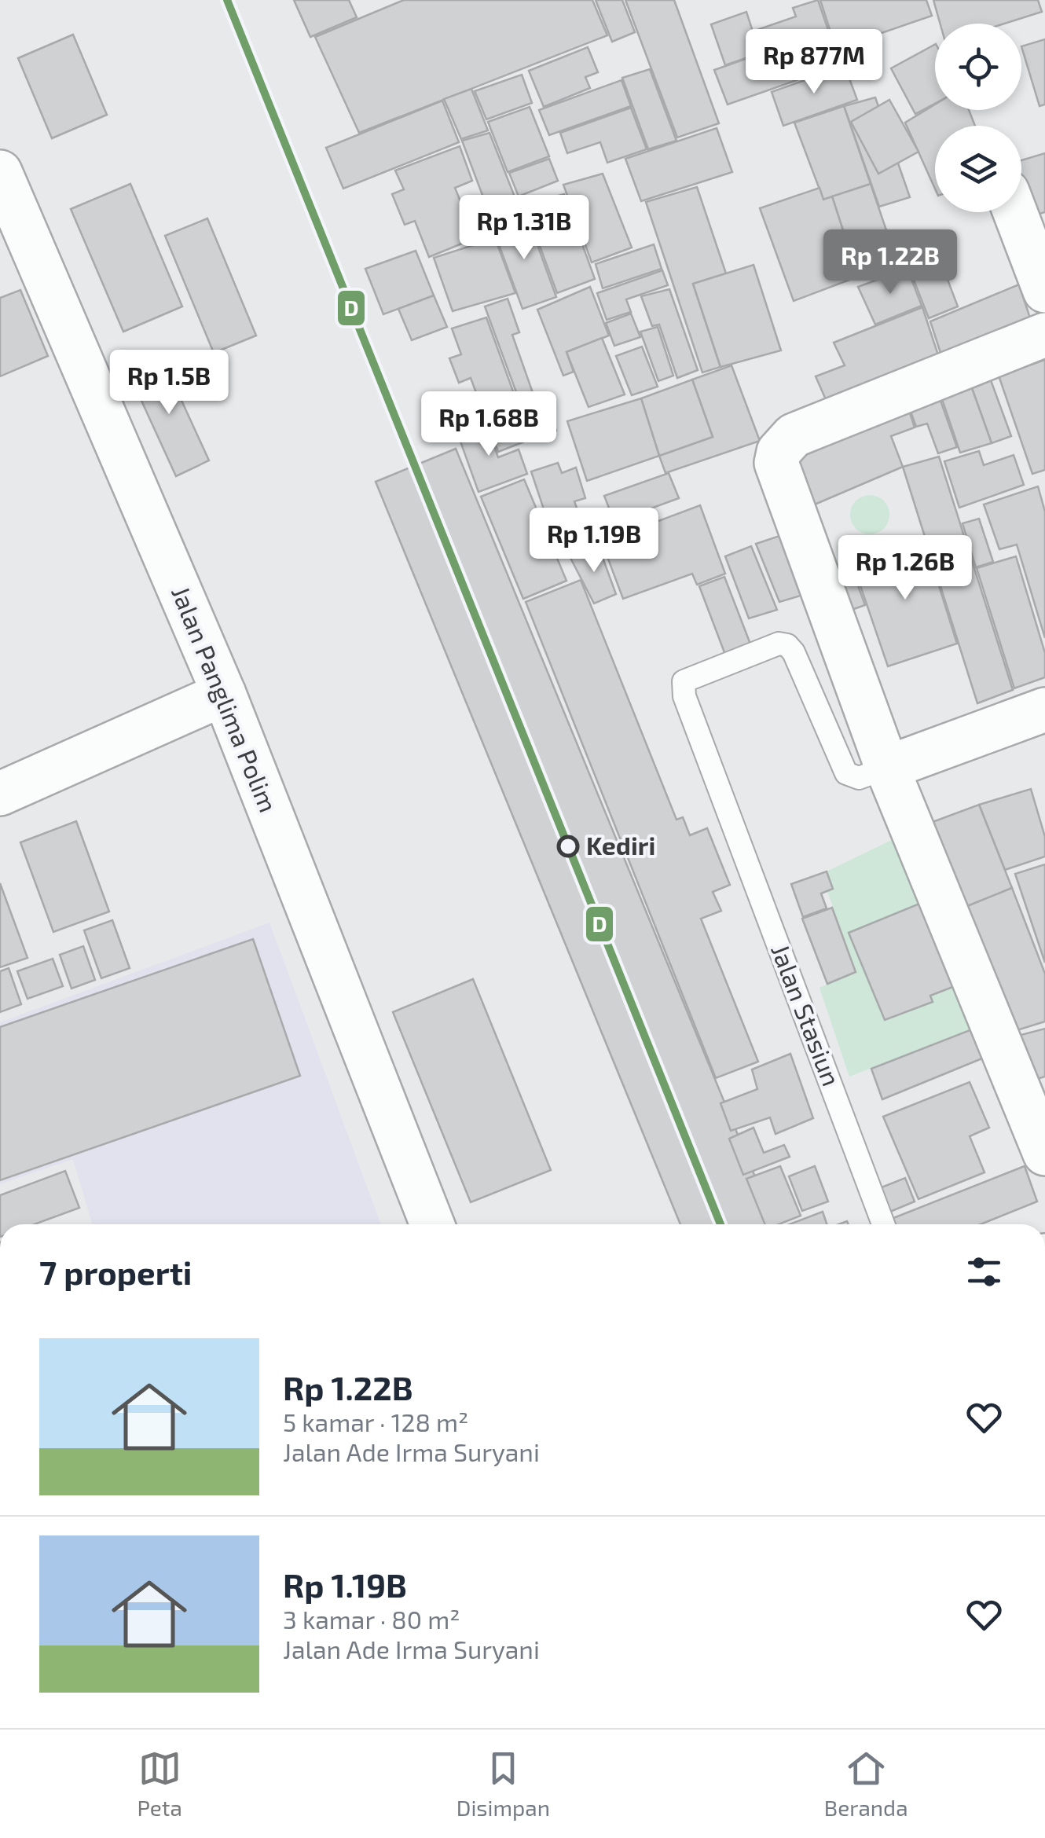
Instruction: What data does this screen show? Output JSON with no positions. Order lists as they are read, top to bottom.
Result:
{
  "streets": {
    "street": ["Jalan Panglima Polim"],
    "lane": ["Jalan Stasiun"]
  },
  "places": ["Kediri"],
  "lines": ["transit line D"],
  "page": {
    "price": [
      "Rp 877M",
      "Rp 1.31B",
      "Rp 1.22B",
      "Rp 1.5B",
      "Rp 1.68B",
      "Rp 1.19B",
      "Rp 1.26B"
    ],
    "heading": "7 properti",
    "list": [
      {
        "name": "Rp 1.22B",
        "note": "5 kamar · 128 m² · Jalan Ade Irma Suryani"
      },
      {
        "name": "Rp 1.19B",
        "note": "3 kamar · 80 m² · Jalan Ade Irma Suryani"
      }
    ],
    "tabs": ["Peta", "Disimpan", "Beranda"]
  }
}
